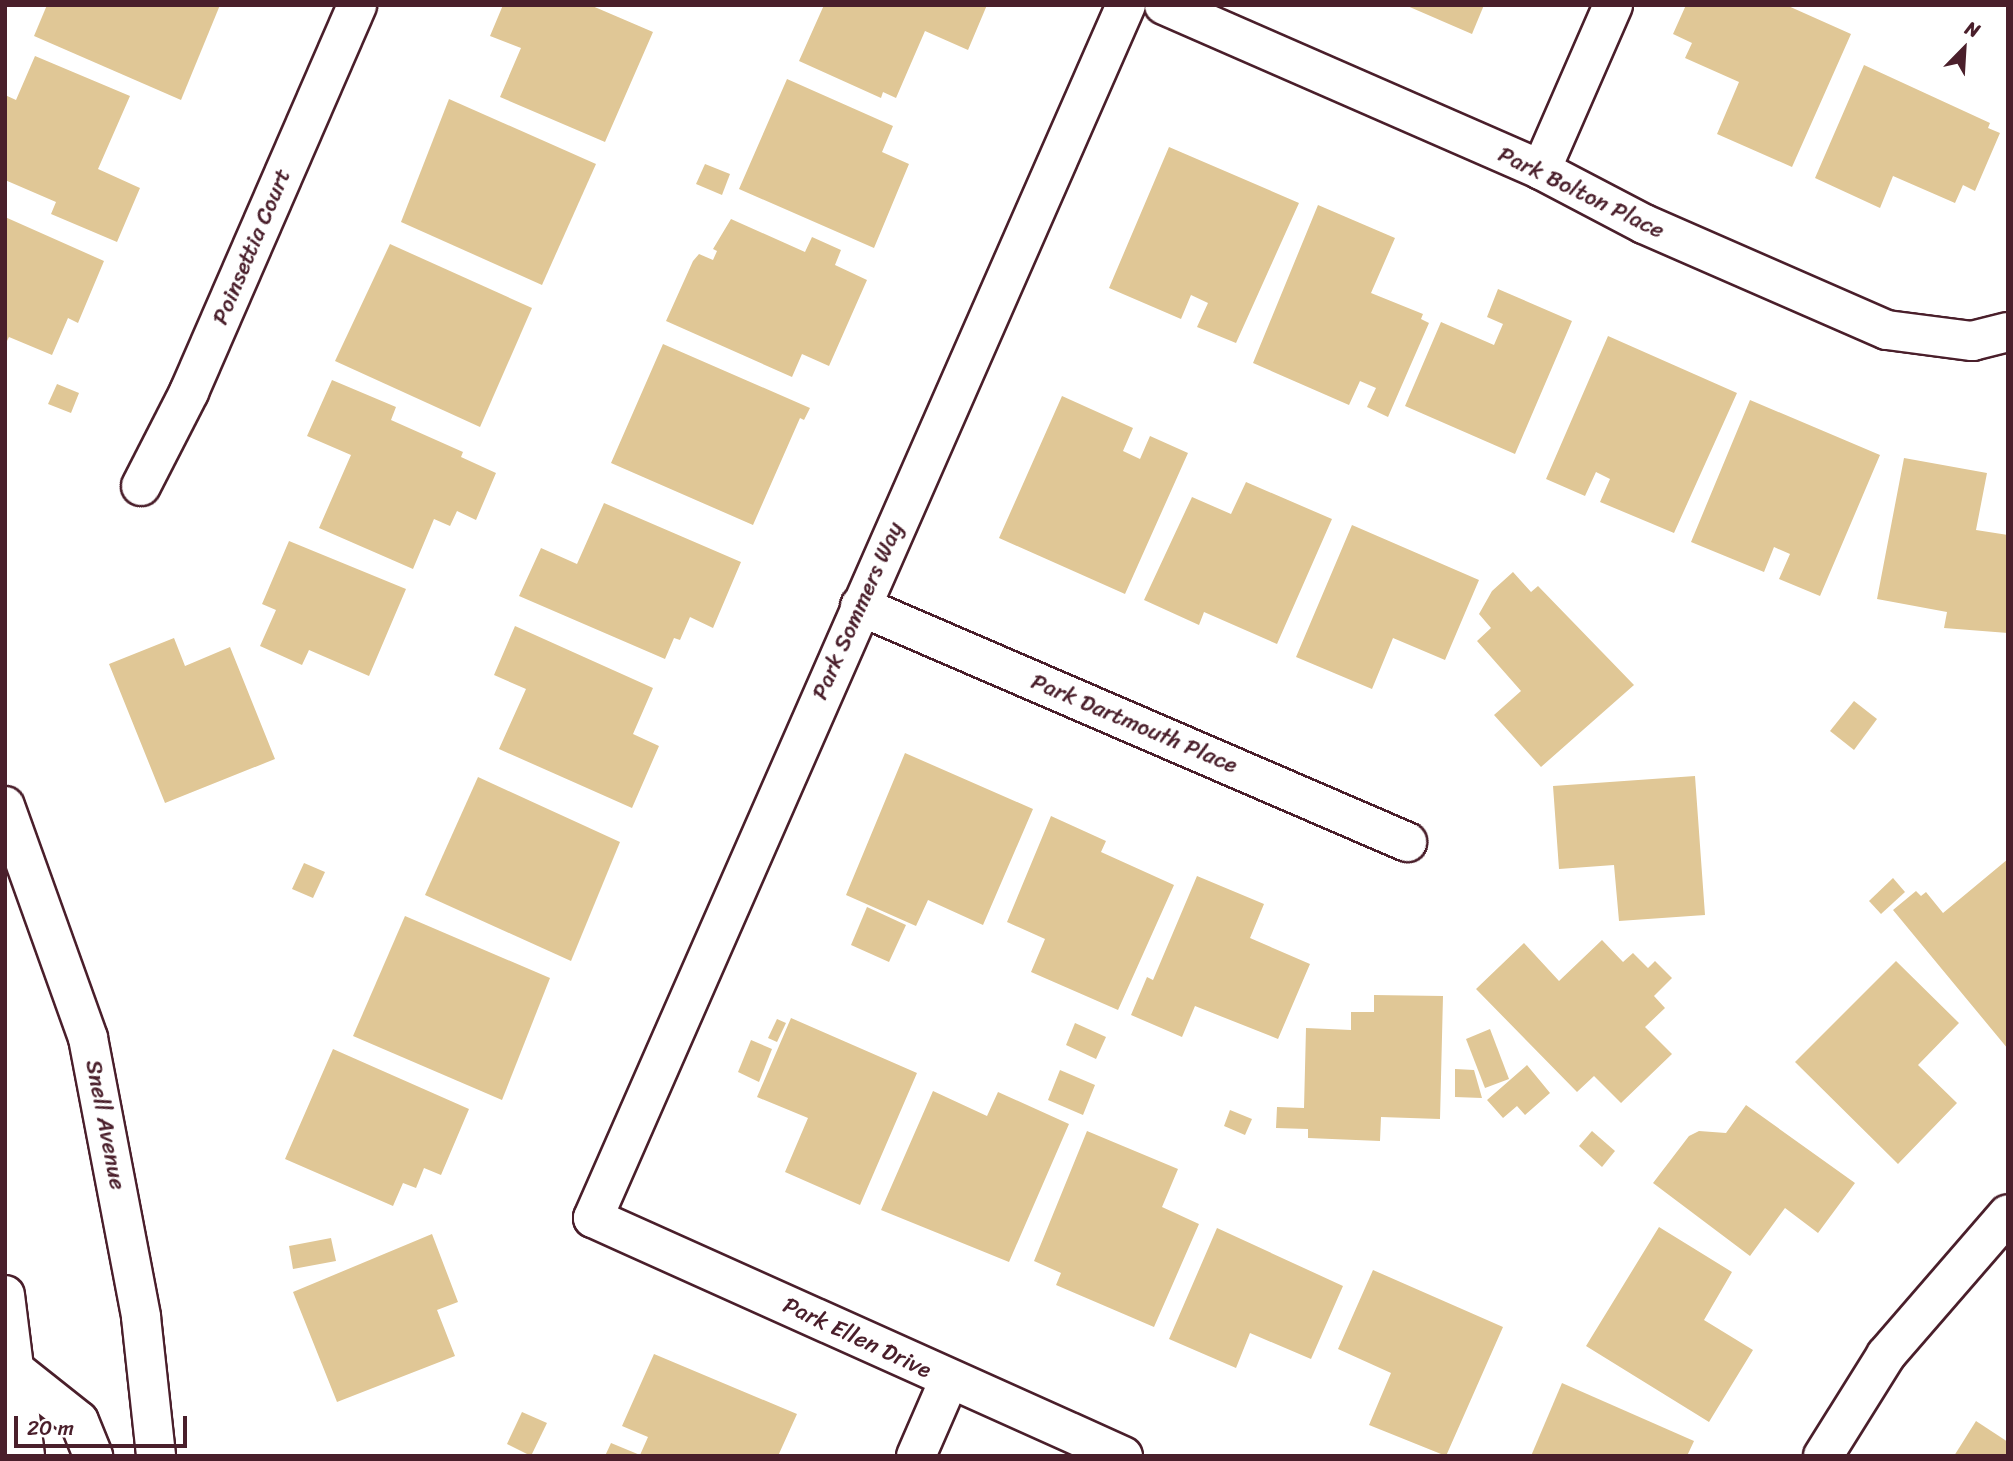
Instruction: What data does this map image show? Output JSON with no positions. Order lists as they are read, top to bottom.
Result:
{
  "streets": {
    "street": [
      "Park Bolton Place",
      "Poinsettia Court",
      "Park Sommers Way",
      "Park Dartmouth Place",
      "Snell Avenue",
      "Park Ellen Drive"
    ]
  },
  "crossings": [
    ["Park Sommers Way", "Park Dartmouth Place"],
    ["Park Sommers Way", "Park Ellen Drive"]
  ],
  "scale_bar": "20 m",
  "north": "top right"
}
